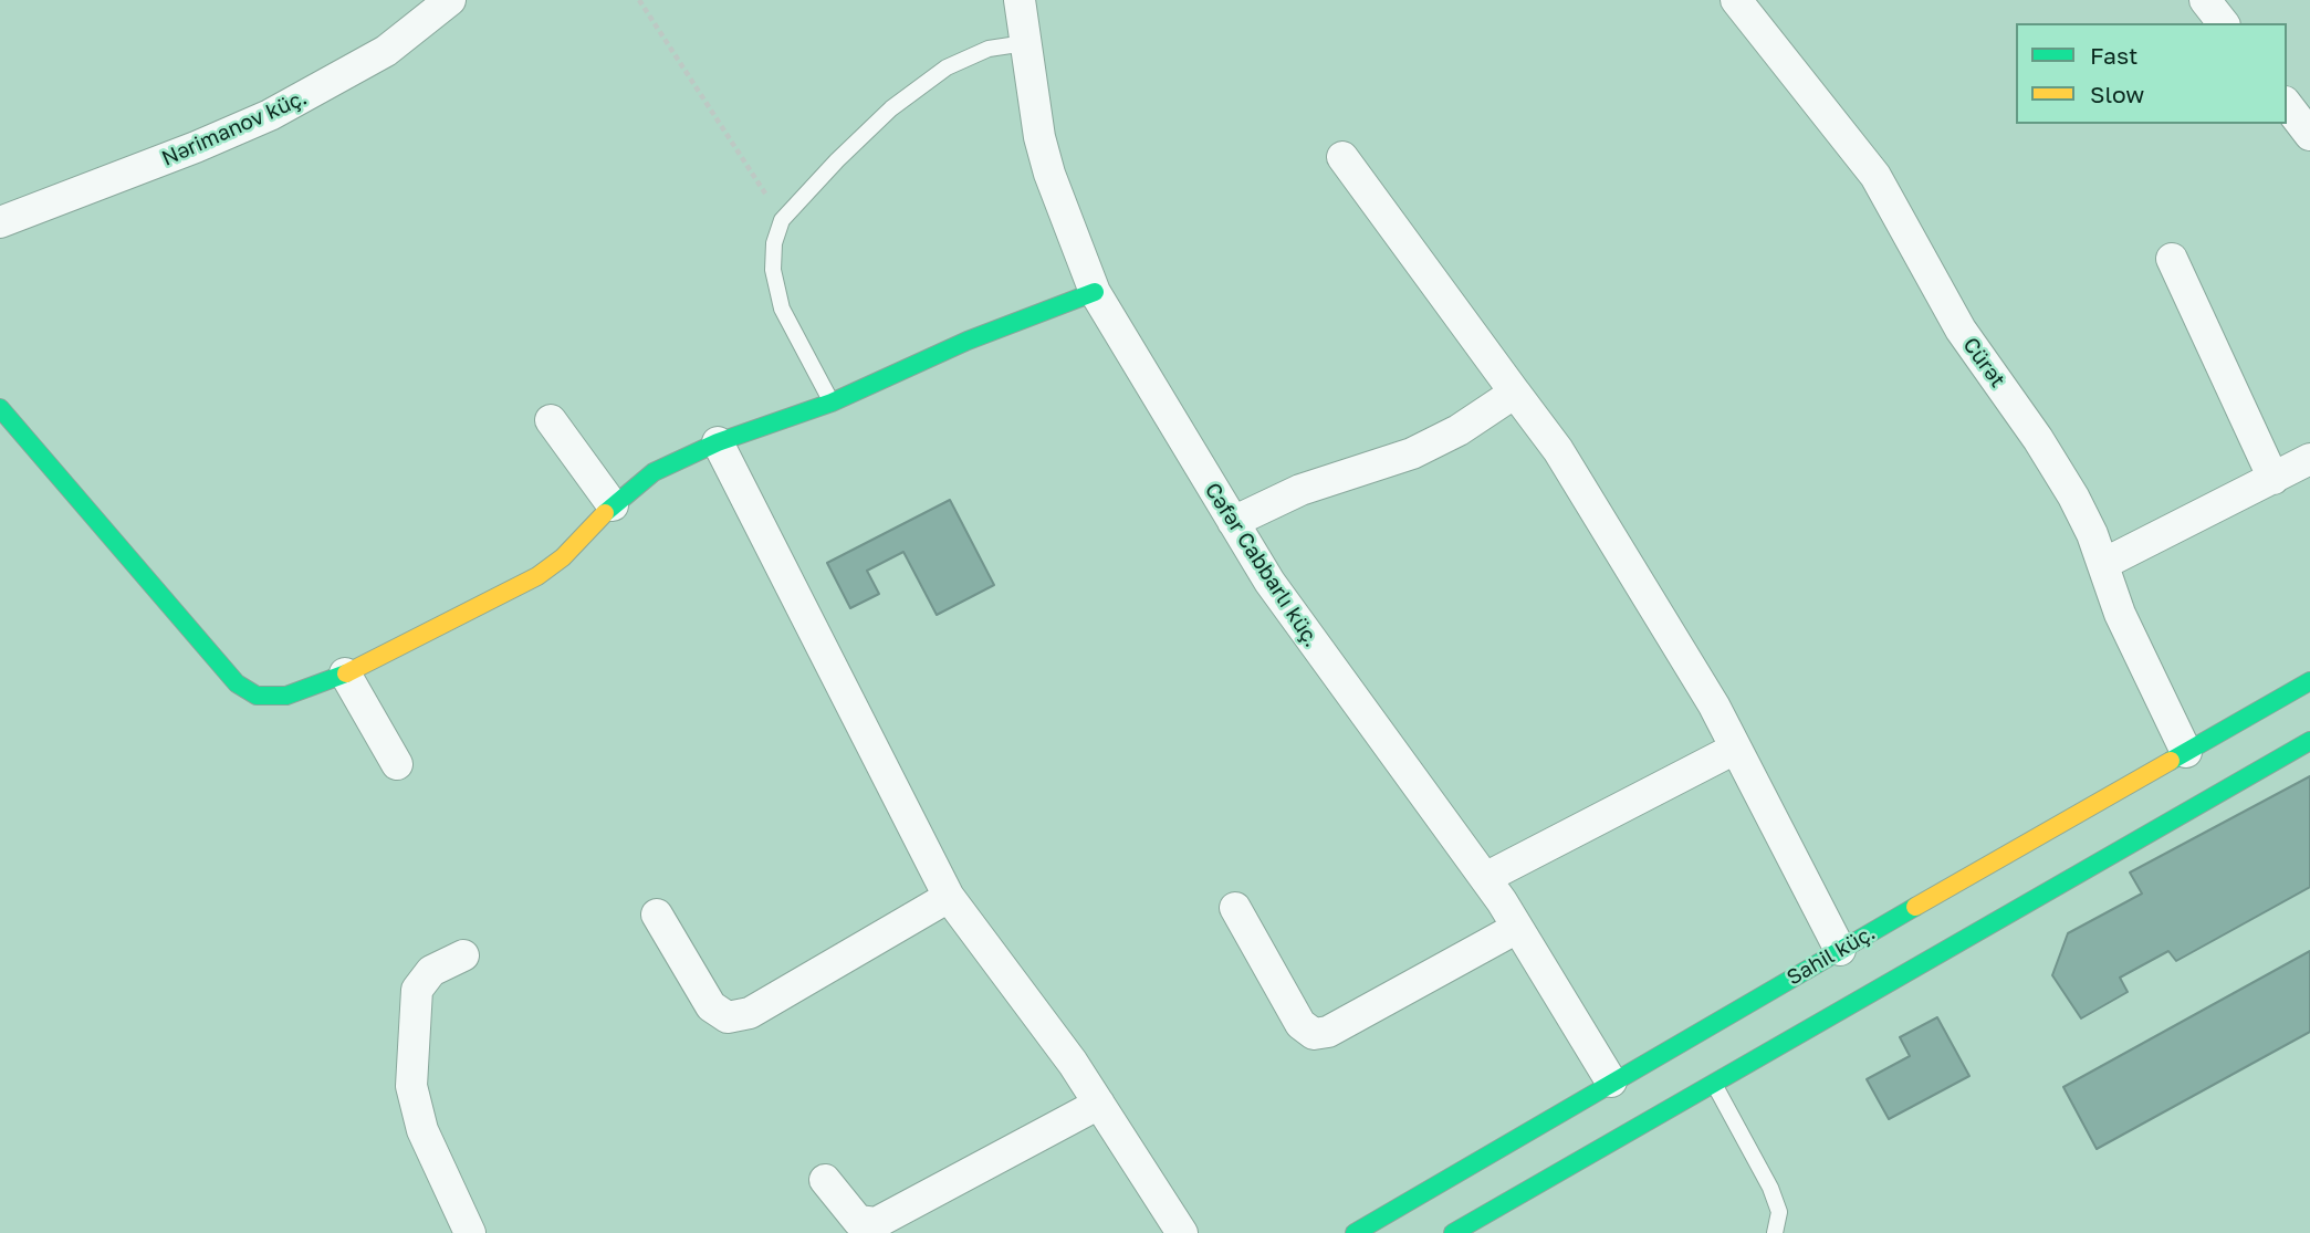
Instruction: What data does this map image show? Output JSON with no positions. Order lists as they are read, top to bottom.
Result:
{
  "streets": {
    "main road": ["Sahil küç."],
    "street": ["Nərimanov küç.", "Cürət", "Cəfər Cabbarlı küç."]
  },
  "crossings": [
    ["Cürət", "Sahil küç."],
    ["Cəfər Cabbarlı küç.", "Sahil küç."]
  ],
  "legend": ["Fast", "Slow"]
}
